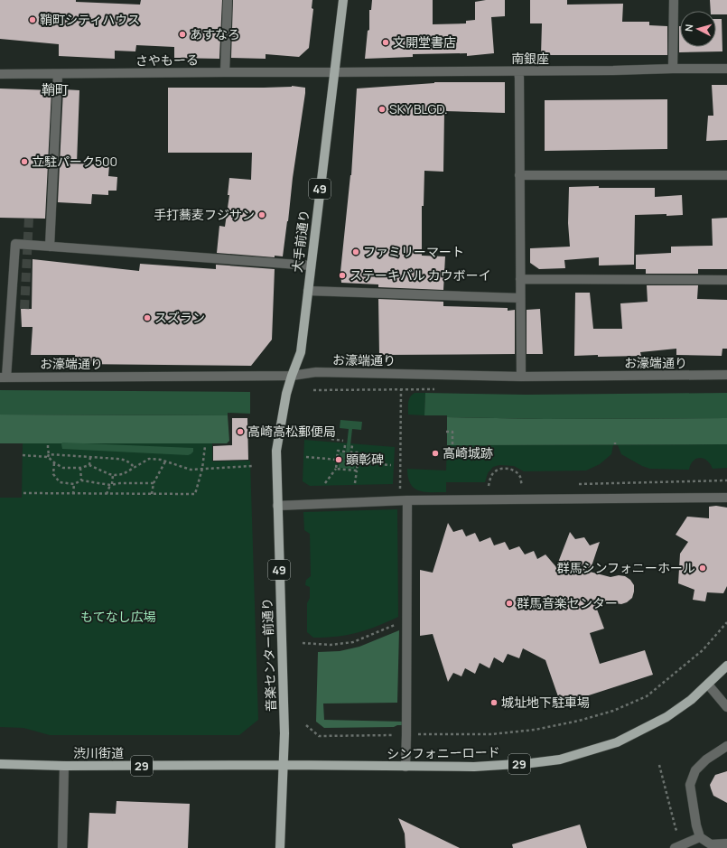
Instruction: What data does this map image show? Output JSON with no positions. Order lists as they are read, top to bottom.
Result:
{
  "streets": {
    "main road": [
      "49",
      "大手前通り",
      "音楽センター前通り",
      "渋川街道",
      "シンフォニーロード",
      "29"
    ],
    "street": ["南銀座", "さやもーる", "お濠端通り"]
  },
  "crossings": [
    ["南銀座", "さやもーる"],
    ["南銀座", "大手前通り"],
    ["さやもーる", "大手前通り"],
    ["大手前通り", "お濠端通り"],
    ["大手前通り", "音楽センター前通り"],
    ["お濠端通り", "音楽センター前通り"],
    ["音楽センター前通り", "渋川街道"],
    ["音楽センター前通り", "シンフォニーロード"],
    ["渋川街道", "シンフォニーロード"]
  ],
  "districts": ["鞘町"],
  "parks": ["もてなし広場"],
  "places": [
    "鞘町シティハウス",
    "あすなろ",
    "文開堂書店",
    "SKY BLGD.",
    "立駐パーク500",
    "手打蕎麦フジサン",
    "ファミリーマート",
    "ステーキバル カウボーイ",
    "スズラン",
    "高崎高松郵便局",
    "高崎城跡",
    "顕彰碑",
    "群馬シンフォニーホール",
    "群馬音楽センター",
    "城址地下駐車場"
  ],
  "north": "left"
}
